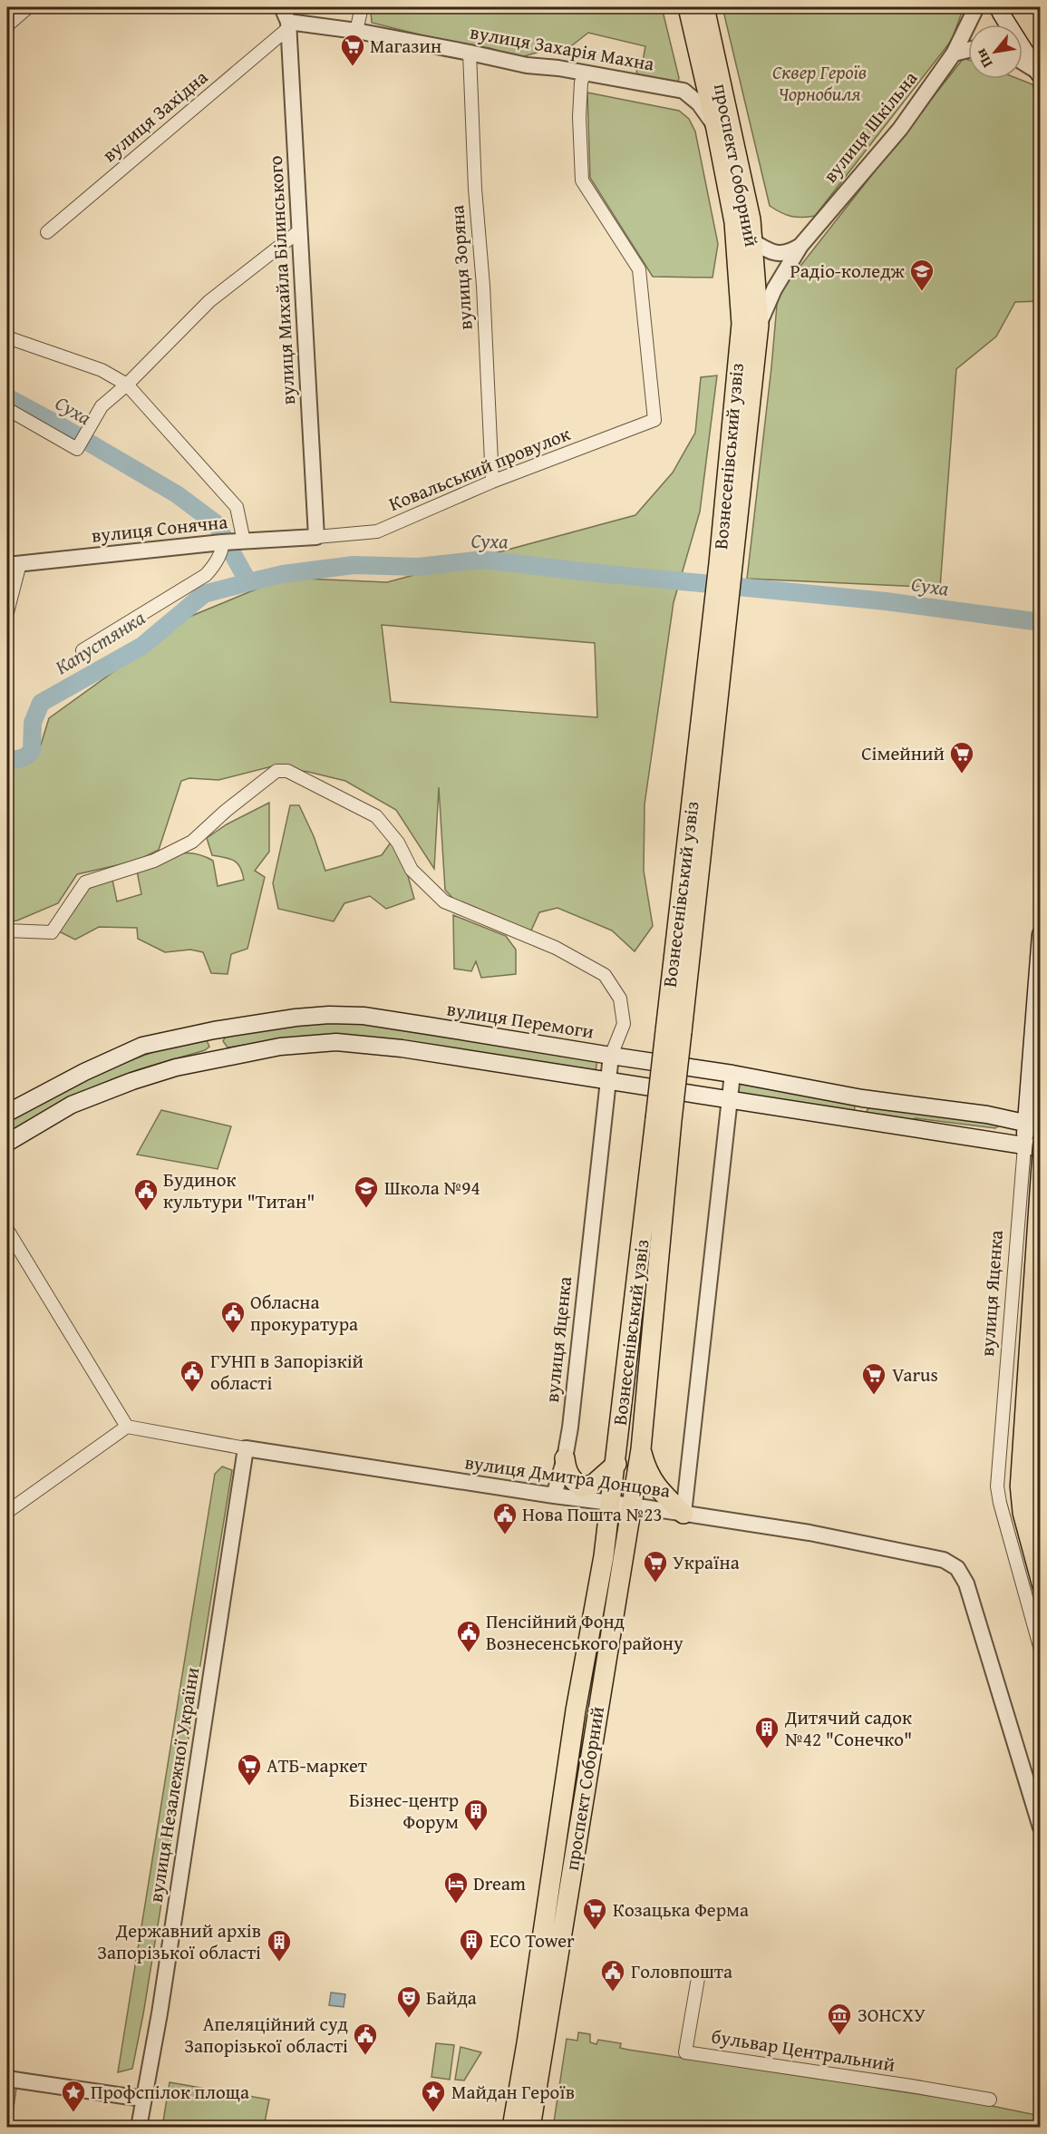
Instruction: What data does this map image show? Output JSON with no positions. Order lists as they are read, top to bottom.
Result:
{
  "streets": {
    "main road": [
      "проспект Соборний",
      "Вознесенівський узвіз",
      "вулиця Перемоги",
      "вулиця Яценка"
    ],
    "street": [
      "вулиця Захарія Махна",
      "вулиця Західна",
      "вулиця Шкільна",
      "вулиця Зоряна",
      "вулиця Михайла Білинського",
      "Ковальський провулок",
      "вулиця Сонячна",
      "вулиця Дмитра Донцова",
      "вулиця Незалежної України",
      "бульвар Центральний"
    ]
  },
  "crossings": [
    ["вулиця Захарія Махна", "вулиця Західна"],
    ["вулиця Захарія Махна", "вулиця Зоряна"],
    ["вулиця Захарія Махна", "вулиця Михайла Білинського"],
    ["вулиця Захарія Махна", "Ковальський провулок"],
    ["вулиця Західна", "вулиця Михайла Білинського"],
    ["вулиця Шкільна", "проспект Соборний"],
    ["вулиця Шкільна", "Вознесенівський узвіз"],
    ["проспект Соборний", "Вознесенівський узвіз"],
    ["проспект Соборний", "вулиця Дмитра Донцова"],
    ["вулиця Зоряна", "Ковальський провулок"],
    ["вулиця Михайла Білинського", "Ковальський провулок"],
    ["вулиця Михайла Білинського", "вулиця Сонячна"],
    ["Ковальський провулок", "вулиця Сонячна"],
    ["вулиця Перемоги", "вулиця Яценка"],
    ["вулиця Яценка", "вулиця Дмитра Донцова"],
    ["вулиця Дмитра Донцова", "вулиця Незалежної України"]
  ],
  "water": ["Суха", "Капустянка"],
  "parks": ["Сквер Героїв Чорнобиля"],
  "places": {
    "supermarket": [
      "Магазин",
      "Сімейний",
      "Varus",
      "Україна",
      "АТБ-маркет",
      "Козацька Ферма"
    ],
    "school or university": ["Радіо-коледж", "Школа №94"],
    "public building": [
      "Будинок культури \"Титан\"",
      "Обласна прокуратура",
      "ГУНП в Запорізкій області",
      "Нова Пошта №23",
      "Пенсійний Фонд Вознесенського району",
      "Головпошта",
      "Апеляційний суд Запорізької області"
    ],
    "building": [
      "Дитячий садок №42 \"Сонечко\"",
      "Бізнес-центр Форум",
      "ECO Tower",
      "Державний архів Запорізької області"
    ],
    "hotel": ["Dream"],
    "theatre": ["Байда"],
    "museum": ["ЗОНСХУ"],
    "place": ["Профспілок площа", "Майдан Героїв"]
  },
  "north": "bottom left"
}
